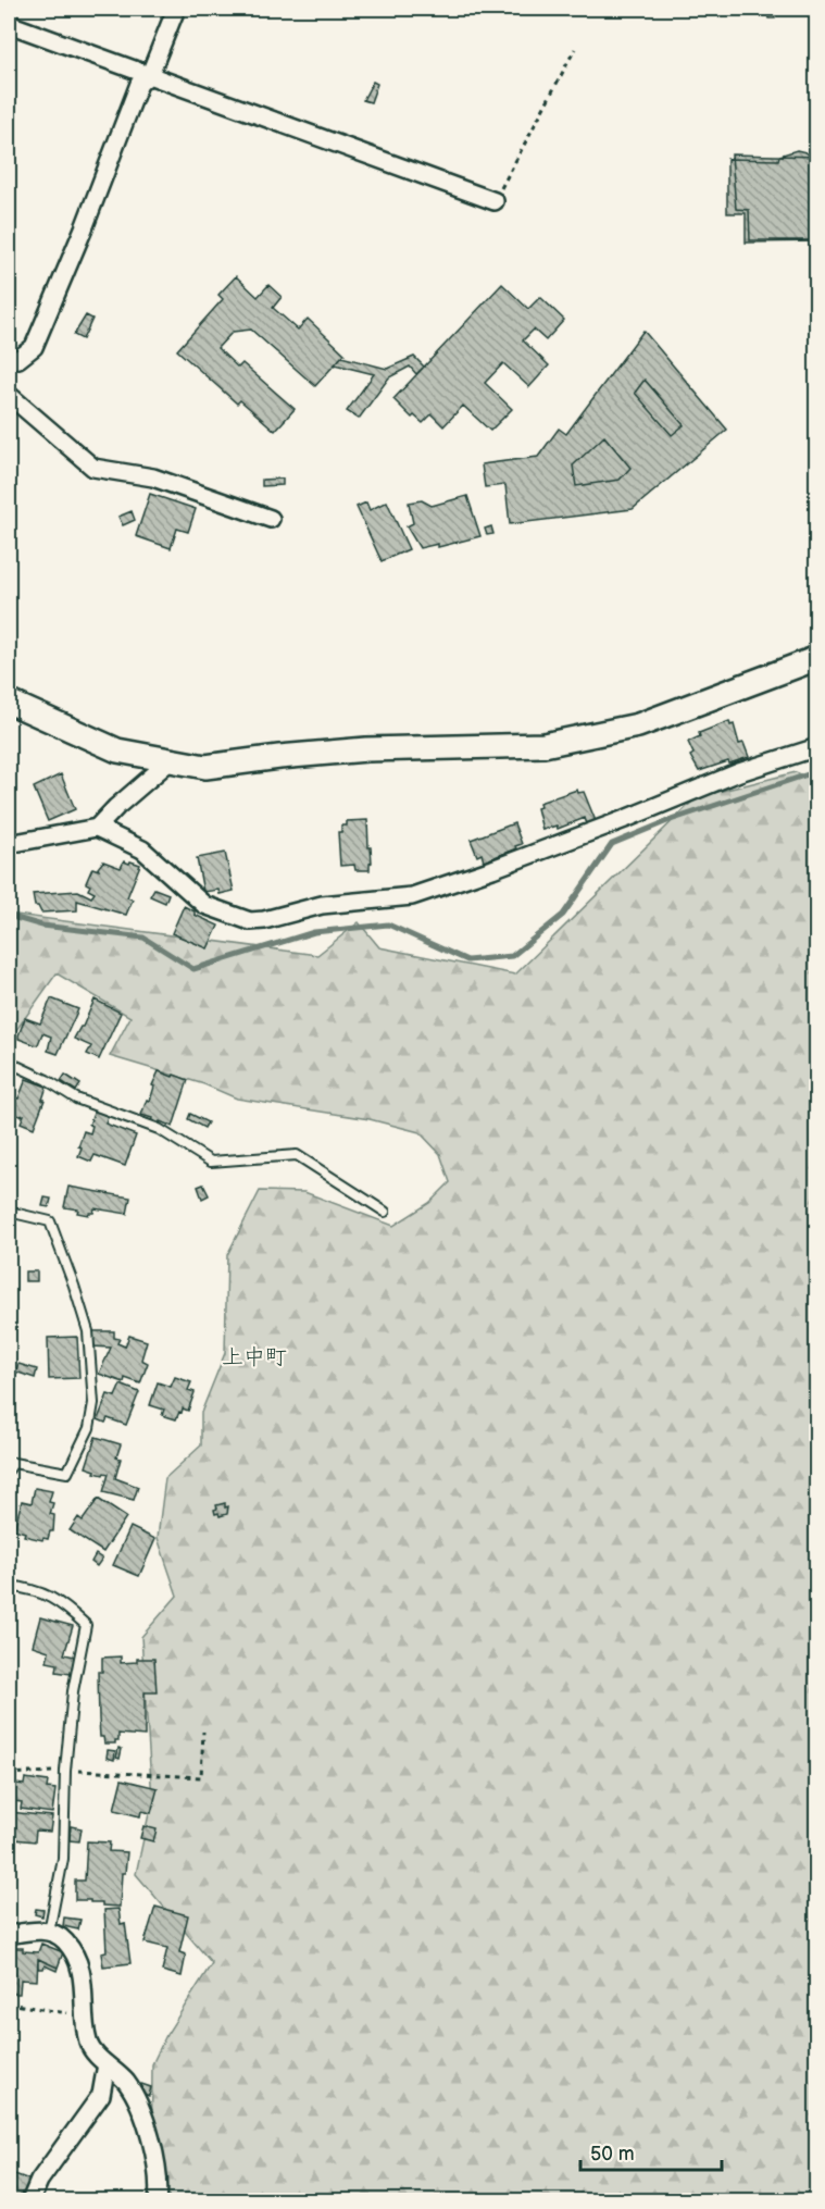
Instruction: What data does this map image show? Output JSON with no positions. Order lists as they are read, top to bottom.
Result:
{
  "districts": ["上中町"],
  "scale_bar": "50 m"
}
